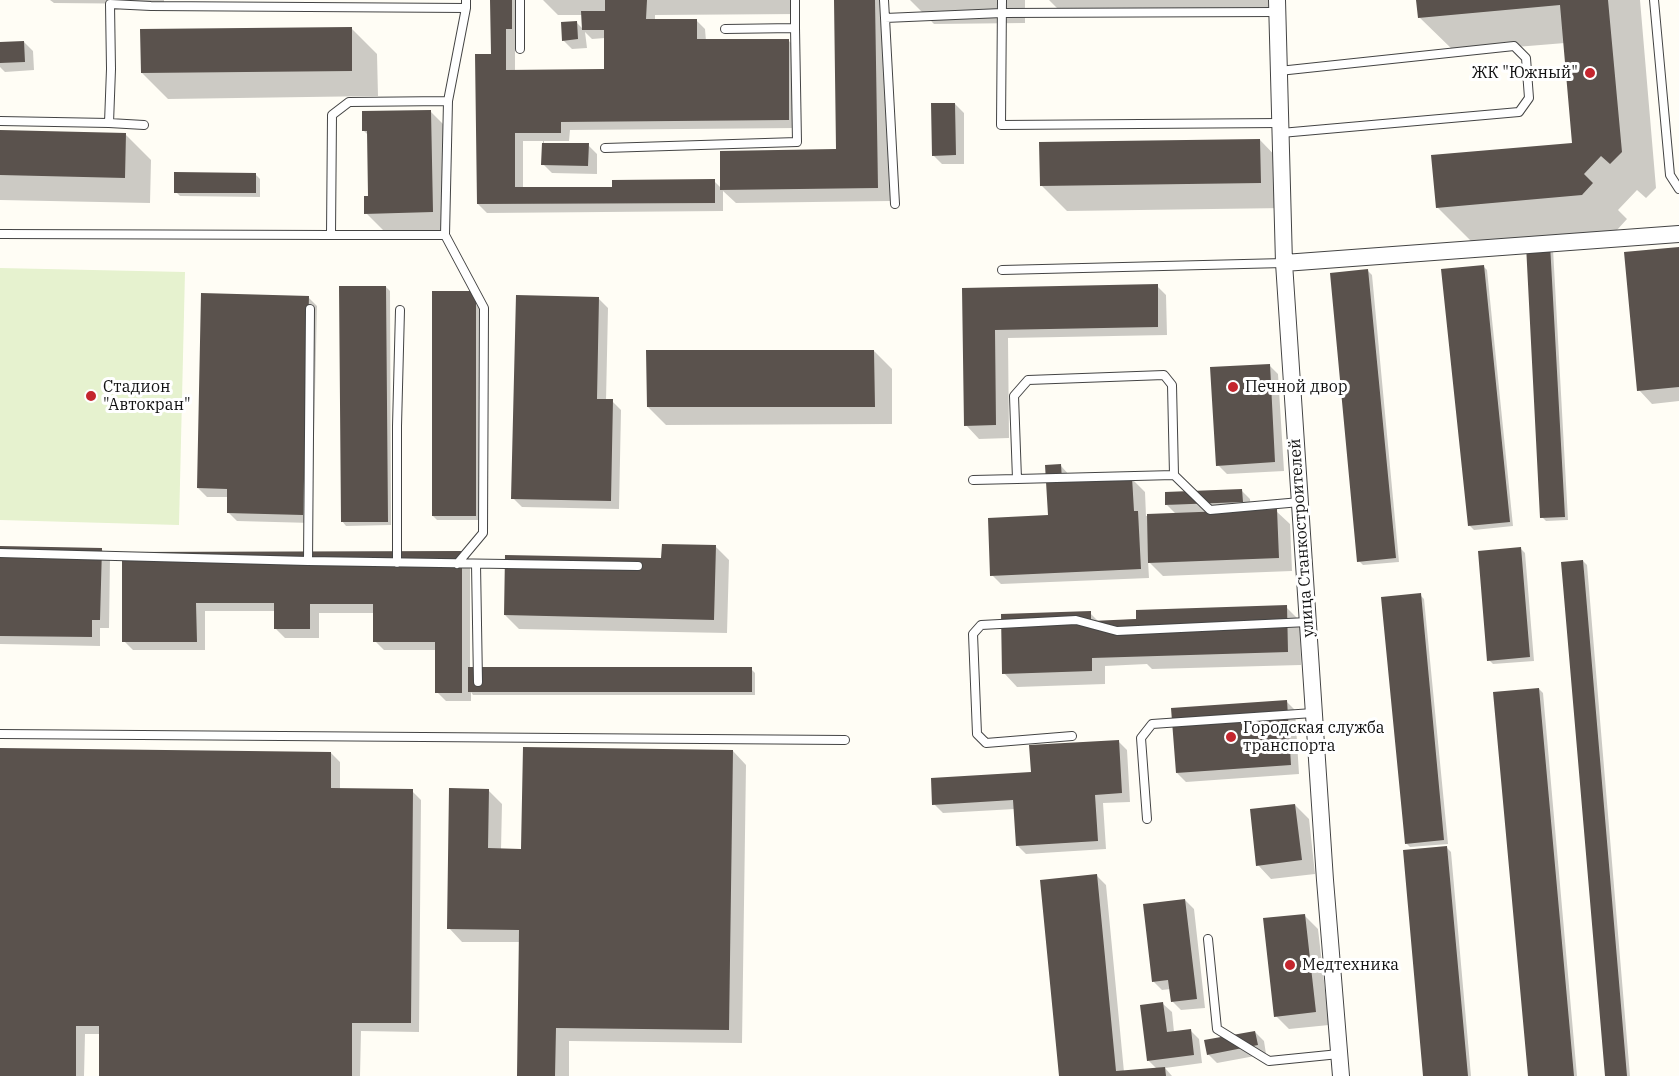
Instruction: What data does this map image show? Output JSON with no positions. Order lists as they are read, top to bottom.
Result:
{
  "streets": {
    "street": ["улица Станкостроителей"]
  },
  "places": [
    "ЖК \"Южный\"",
    "Печной двор",
    "Стадион \"Автокран\"",
    "Городская служба транспорта",
    "Медтехника"
  ]
}
